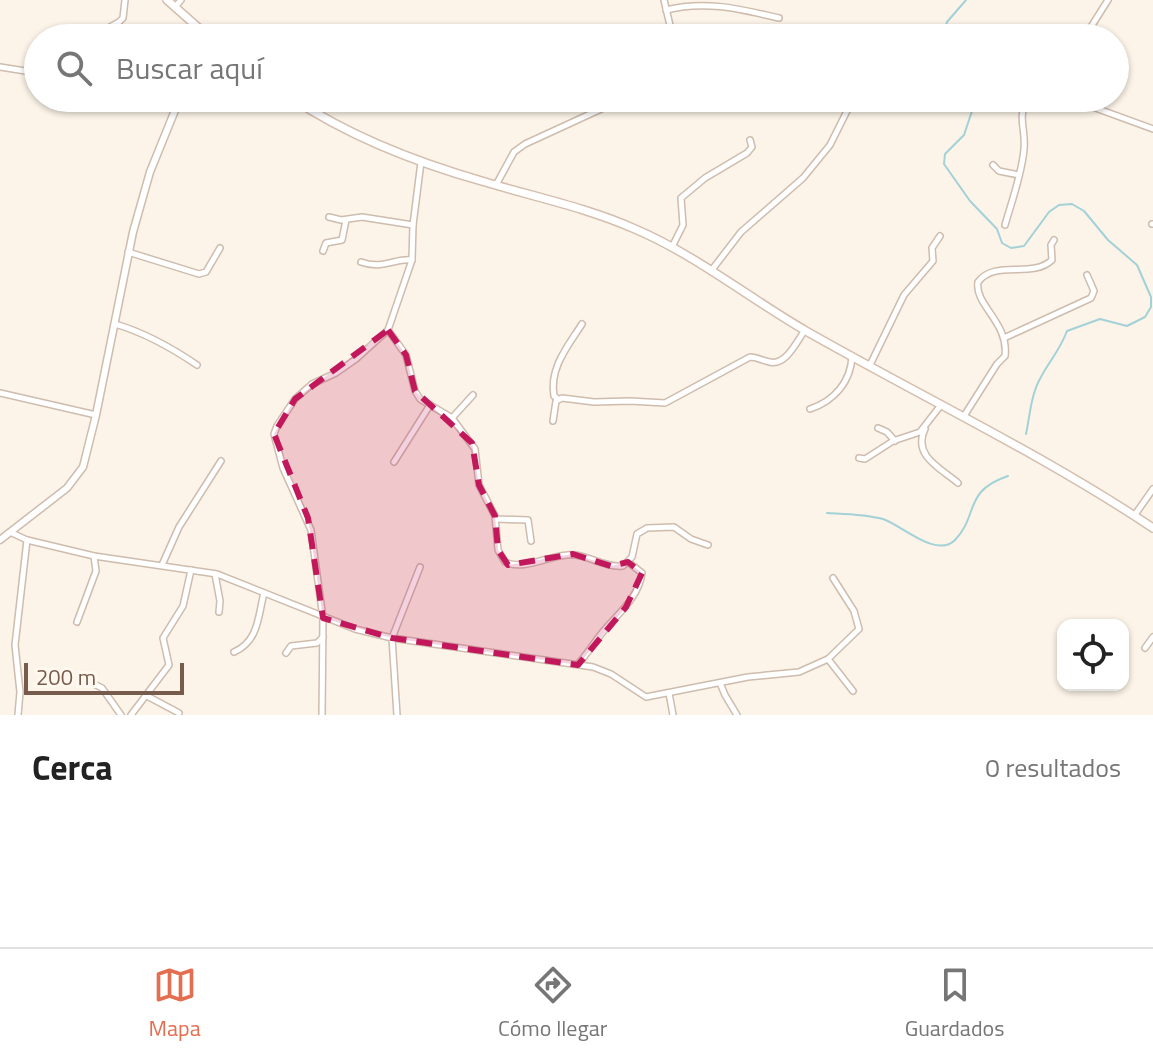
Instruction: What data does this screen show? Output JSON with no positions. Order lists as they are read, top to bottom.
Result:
{
  "scale_bar": "200 m",
  "page": {
    "search": "Buscar aquí",
    "scale": "200 m",
    "heading": ["Cerca", "0 resultados"],
    "nav": ["Mapa", "Cómo llegar", "Guardados"]
  }
}
